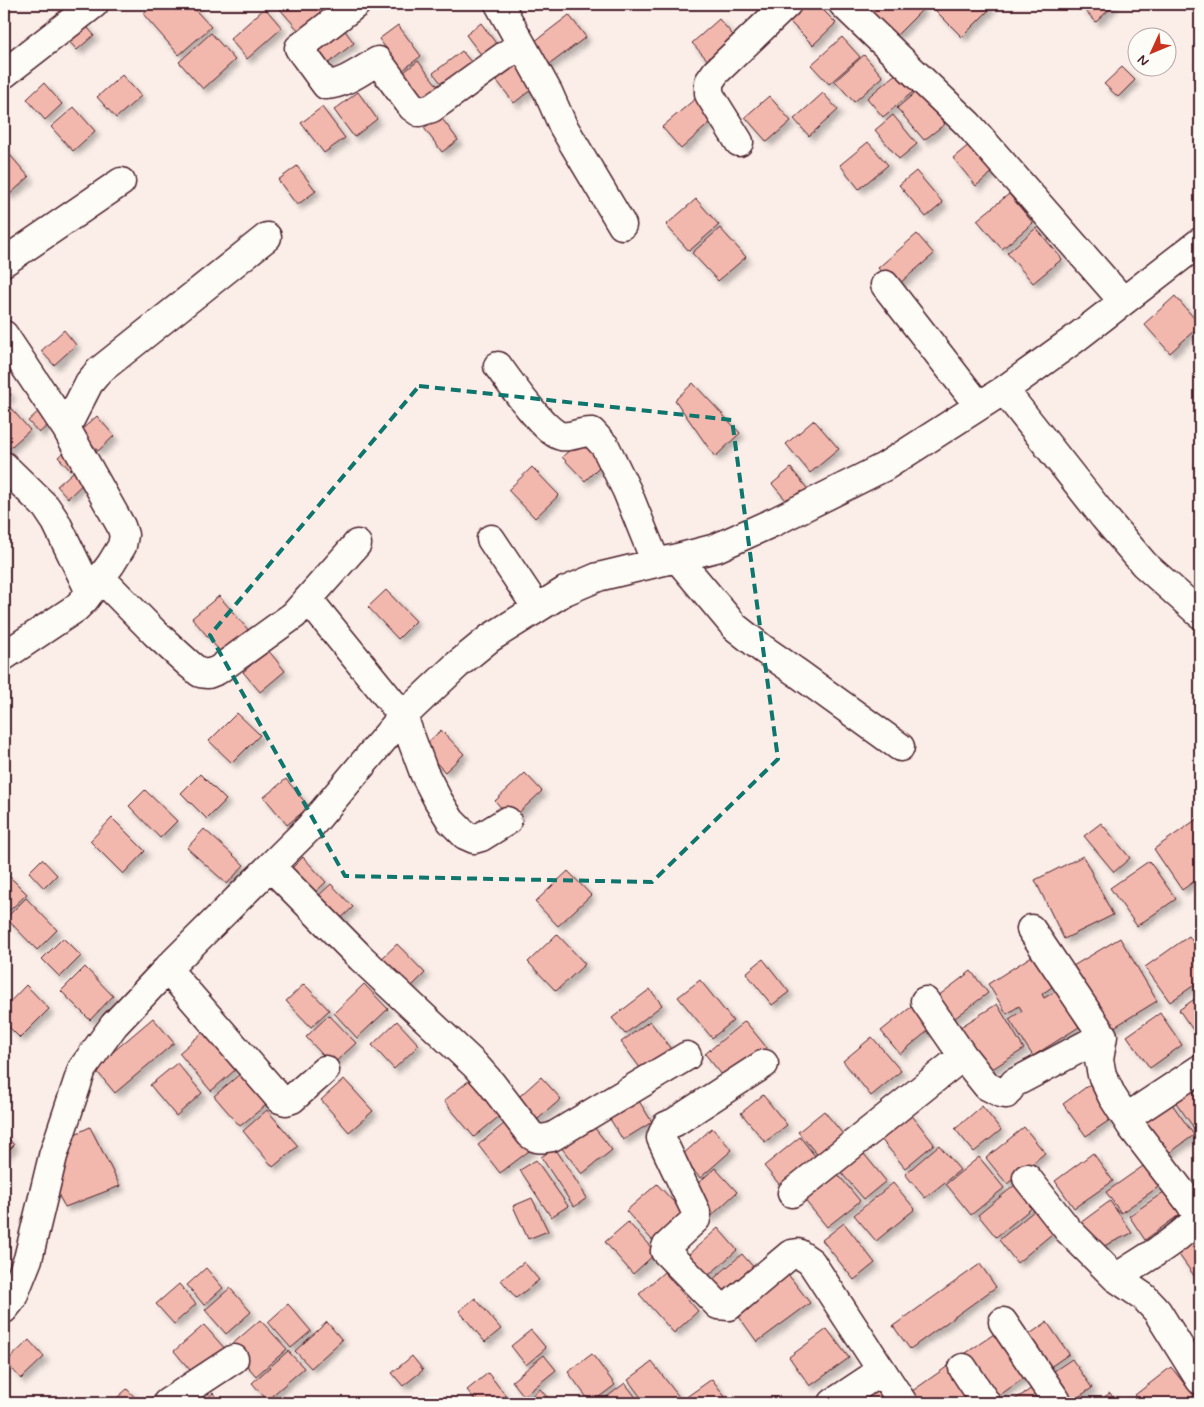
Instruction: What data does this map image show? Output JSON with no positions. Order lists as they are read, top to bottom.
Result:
{
  "north": "bottom left"
}
